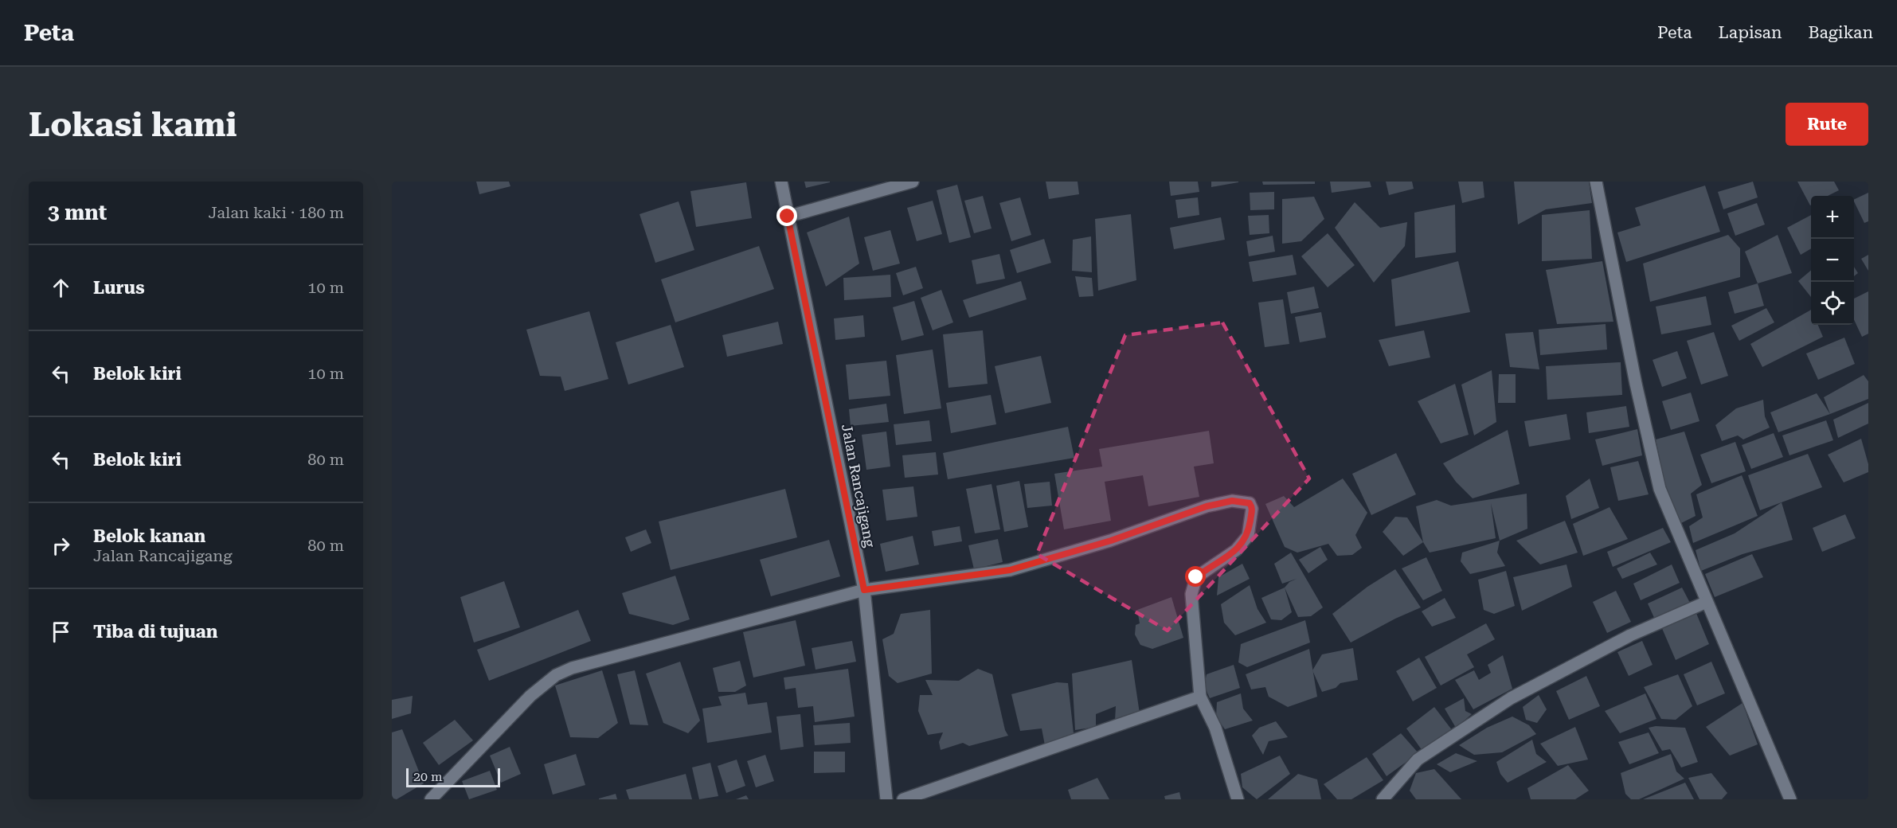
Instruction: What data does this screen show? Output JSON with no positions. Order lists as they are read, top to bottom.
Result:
{
  "streets": {
    "street": ["Jalan Rancajigang"]
  },
  "scale_bar": "20 m",
  "page": {
    "header": "Peta",
    "nav": ["Peta", "Lapisan", "Bagikan"],
    "buttons": "Rute",
    "title": "Lokasi kami",
    "heading": ["3 mnt", "Jalan kaki · 180 m"],
    "map_buttons": ["+", "−"],
    "list": [
      ["Lurus", "10 m"],
      ["Belok kiri", "10 m"],
      ["Belok kiri", "80 m"],
      ["Belok kanan", "Jalan Rancajigang", "80 m"],
      "Tiba di tujuan"
    ],
    "scale": "20 m"
  }
}
